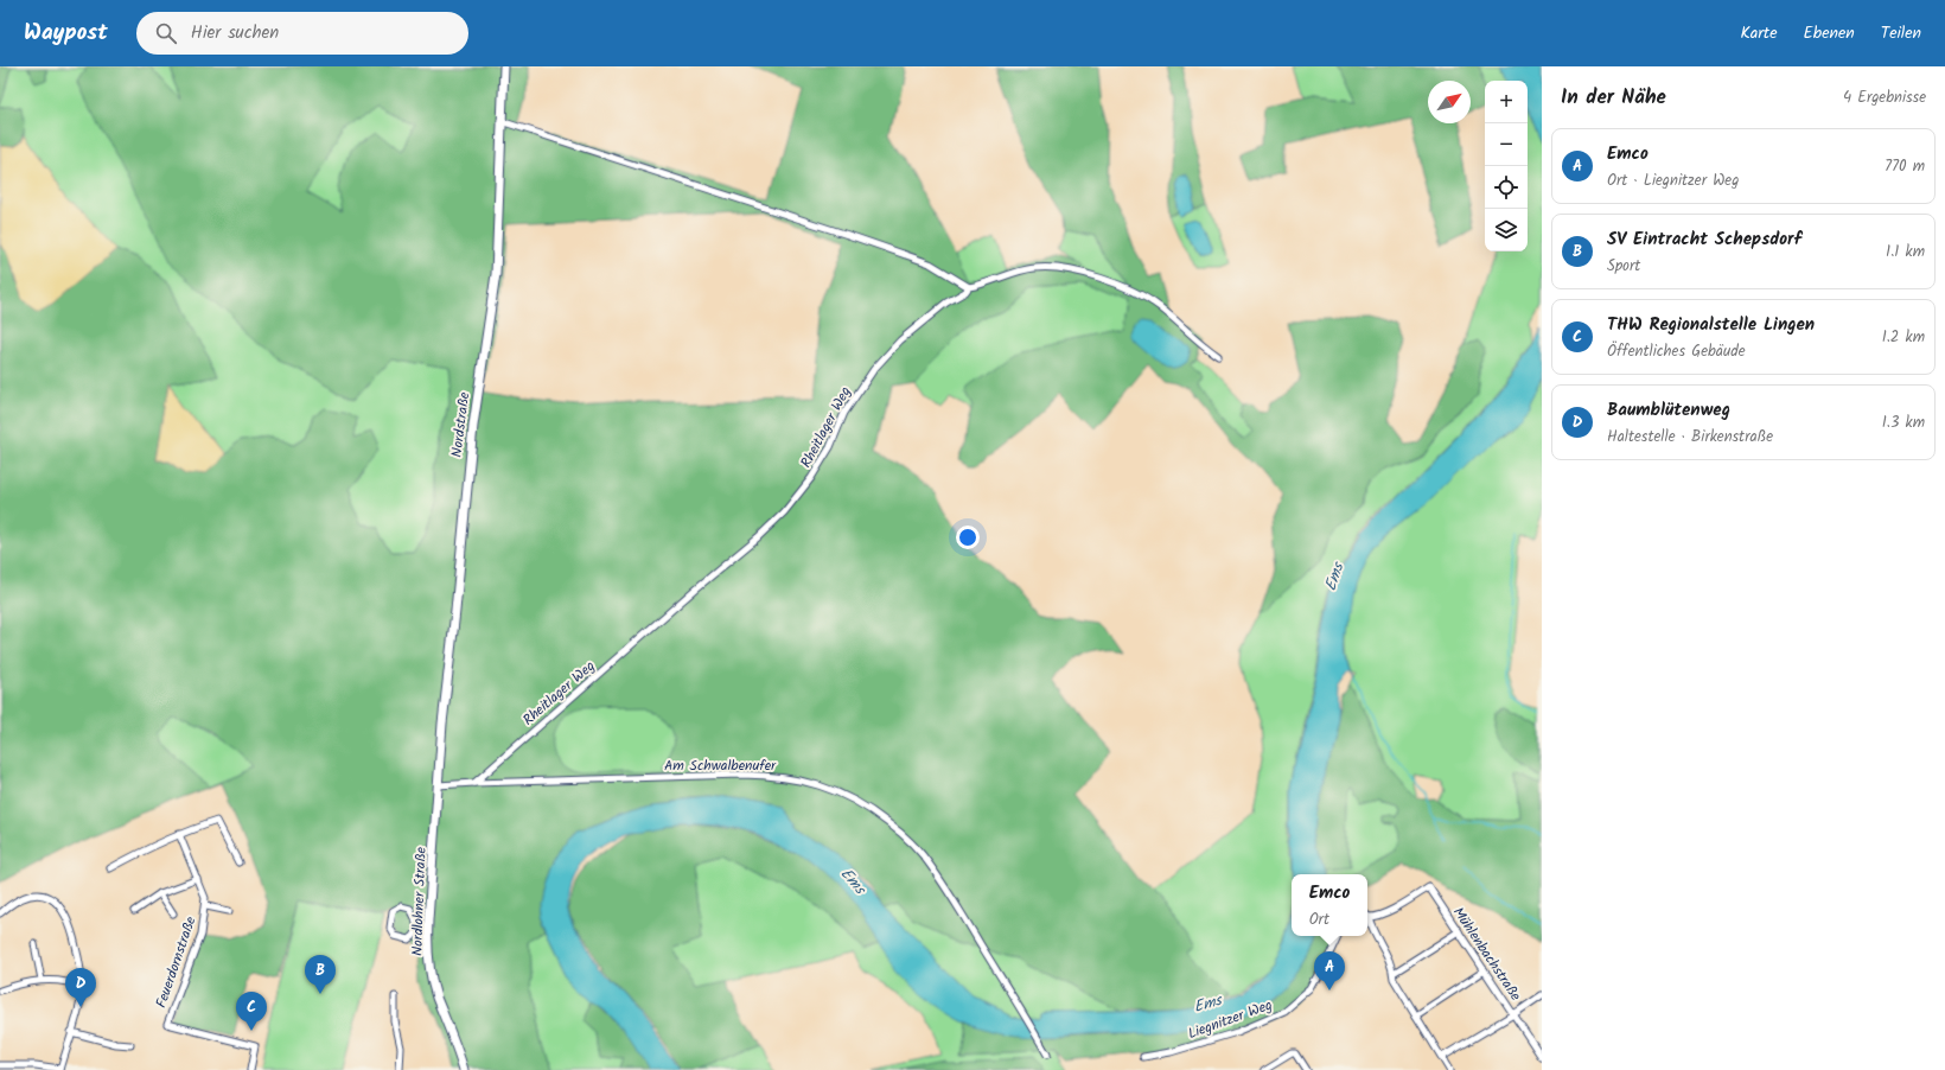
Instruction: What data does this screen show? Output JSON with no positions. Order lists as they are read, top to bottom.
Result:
{
  "streets": {
    "street": [
      "Nordstraße",
      "Rheitlager Weg",
      "Am Schwalbenufer",
      "Nordlohner Straße",
      "Mühlenbachstraße",
      "Feuerdornstraße",
      "Liegnitzer Weg"
    ]
  },
  "crossings": [
    ["Nordstraße", "Am Schwalbenufer"],
    ["Nordstraße", "Nordlohner Straße"],
    ["Rheitlager Weg", "Am Schwalbenufer"]
  ],
  "water": ["Ems"],
  "north": "top right",
  "page": {
    "header": "Waypost",
    "search": "Hier suchen",
    "nav": ["Karte", "Ebenen", "Teilen"],
    "heading": ["In der Nähe", "4 Ergebnisse"],
    "map_buttons": ["+", "−"],
    "list": [
      {
        "mark": "A",
        "name": "Emco",
        "note": "Ort · Liegnitzer Weg",
        "value": "770 m"
      },
      {
        "mark": "B",
        "name": "SV Eintracht Schepsdorf",
        "note": "Sport",
        "value": "1.1 km"
      },
      {
        "mark": "C",
        "name": "THW Regionalstelle Lingen",
        "note": "Öffentliches Gebäude",
        "value": "1.2 km"
      },
      {
        "mark": "D",
        "name": "Baumblütenweg",
        "note": "Haltestelle · Birkenstraße",
        "value": "1.3 km"
      }
    ],
    "popup": ["Emco", "Ort"],
    "pins": [
      "A",
      "B",
      "D",
      "C"
    ]
  }
}
